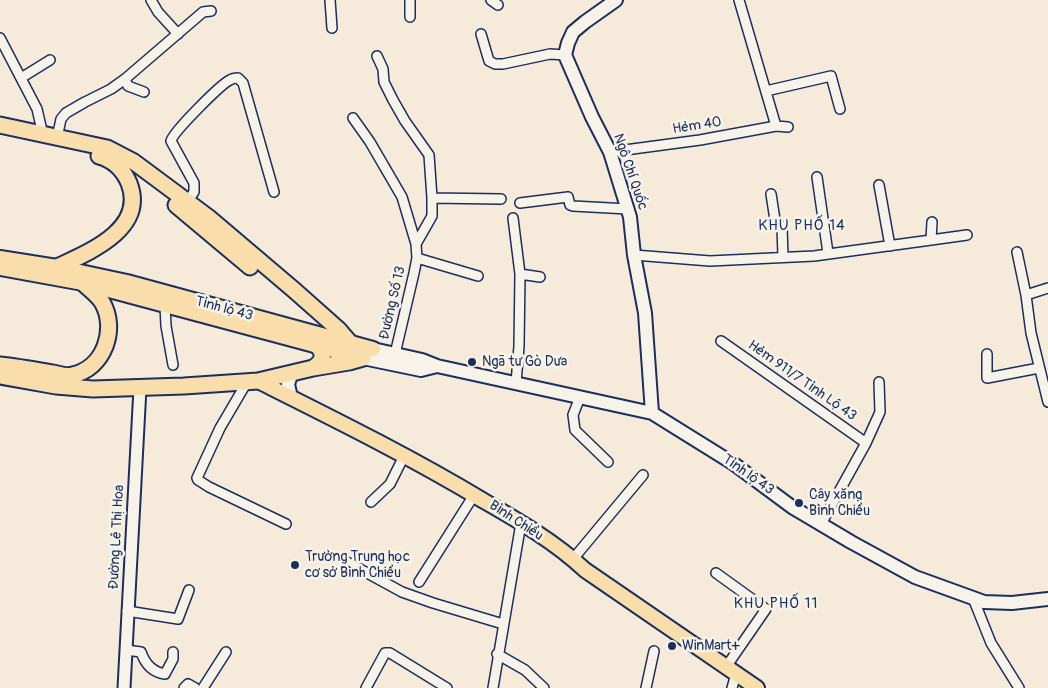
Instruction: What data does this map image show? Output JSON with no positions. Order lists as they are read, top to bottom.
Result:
{
  "streets": {
    "main road": ["Ngô Chí Quốc", "Tỉnh lộ 43", "Bình Chiểu"],
    "street": [
      "Hẻm 40",
      "Đường Số 13",
      "Hẻm 911/7 Tỉnh Lộ 43",
      "Đường Lê Thị Hoa"
    ]
  },
  "crossings": [
    ["Hẻm 40", "Ngô Chí Quốc"],
    ["Ngô Chí Quốc", "Tỉnh lộ 43"],
    ["Đường Số 13", "Tỉnh lộ 43"]
  ],
  "districts": ["KHU PHỐ 14", "KHU PHỐ 11"],
  "places": [
    "Ngã tư Gò Dưa",
    "Cây xăng Bình Chiểu",
    "Trường Trung học cơ sở Bình Chiểu",
    "WinMart+"
  ]
}
